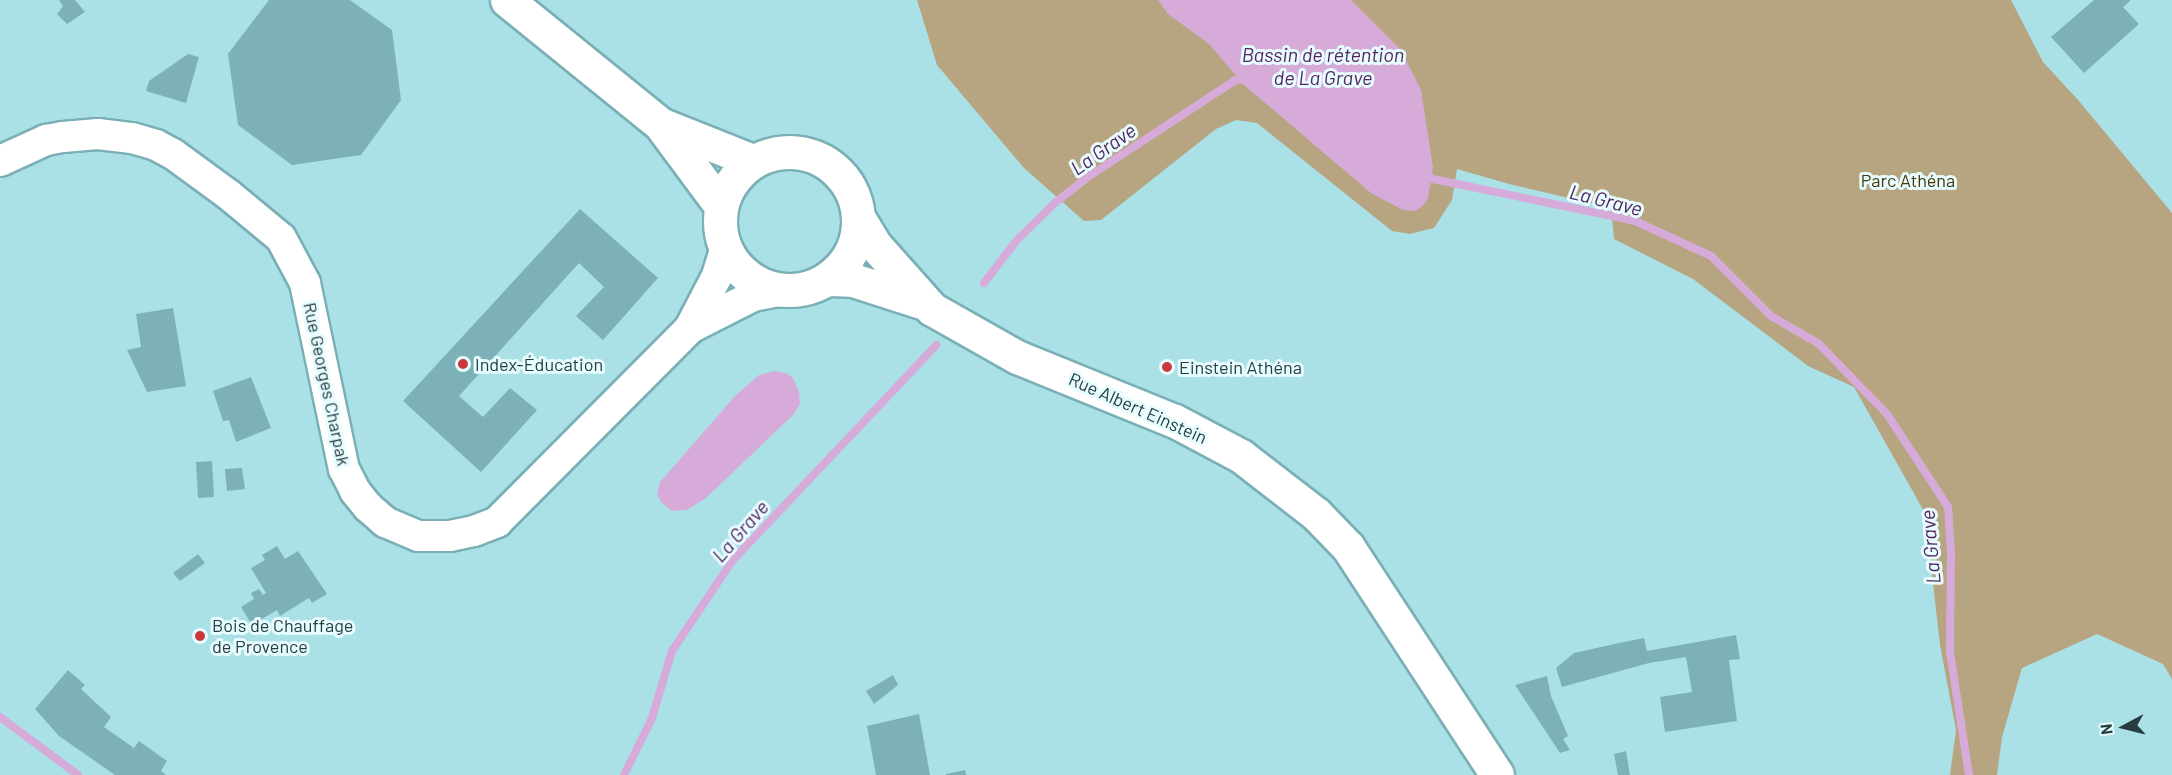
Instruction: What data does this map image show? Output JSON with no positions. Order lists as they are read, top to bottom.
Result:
{
  "streets": {
    "street": ["Rue Georges Charpak", "Rue Albert Einstein"]
  },
  "water": ["Bassin de rétention de La Grave", "La Grave"],
  "parks": ["Parc Athéna"],
  "places": ["Index-Éducation", "Einstein Athéna", "Bois de Chauffage de Provence"],
  "north": "left"
}
